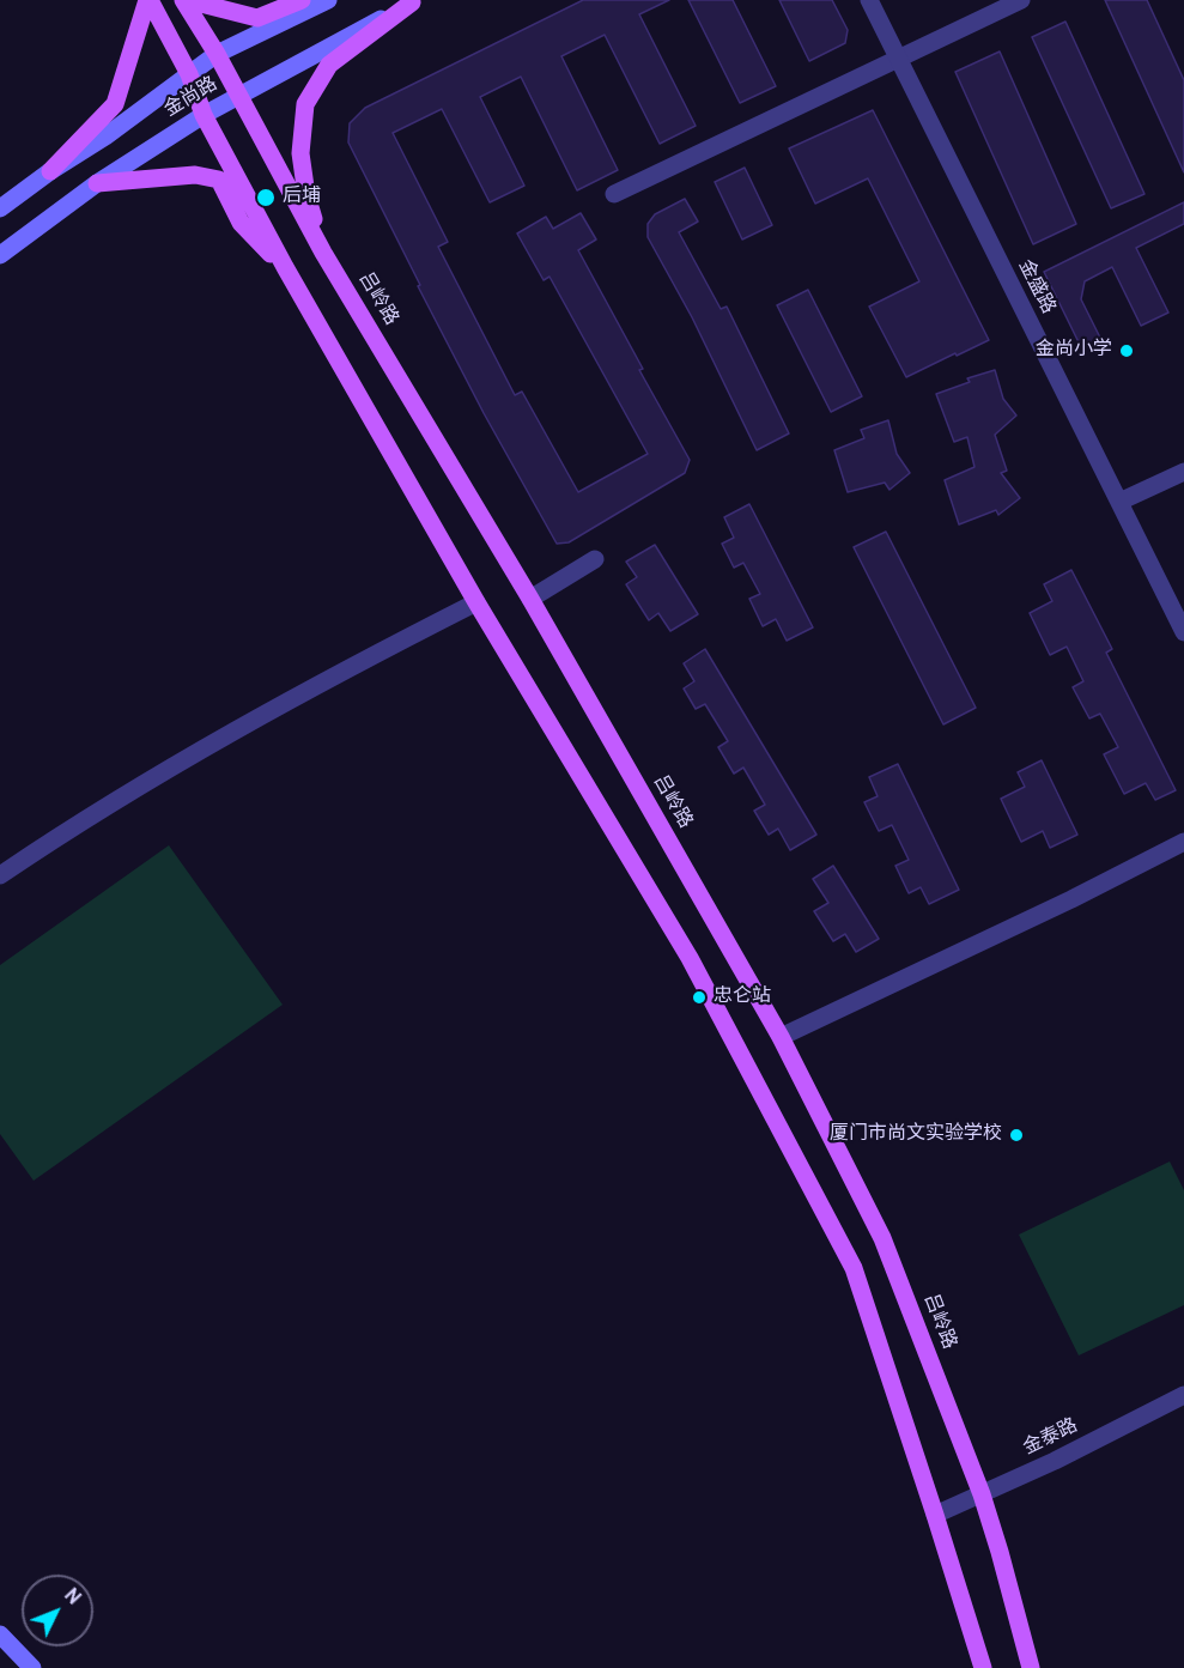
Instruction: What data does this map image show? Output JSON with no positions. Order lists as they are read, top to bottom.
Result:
{
  "streets": {
    "main road": ["金尚路", "吕岭路"],
    "street": ["金盛路", "金泰路"]
  },
  "crossings": [
    ["金尚路", "吕岭路"],
    ["吕岭路", "金泰路"]
  ],
  "places": [
    "后埔",
    "金尚小学",
    "忠仑站",
    "厦门市尚文实验学校"
  ],
  "north": "top right"
}
